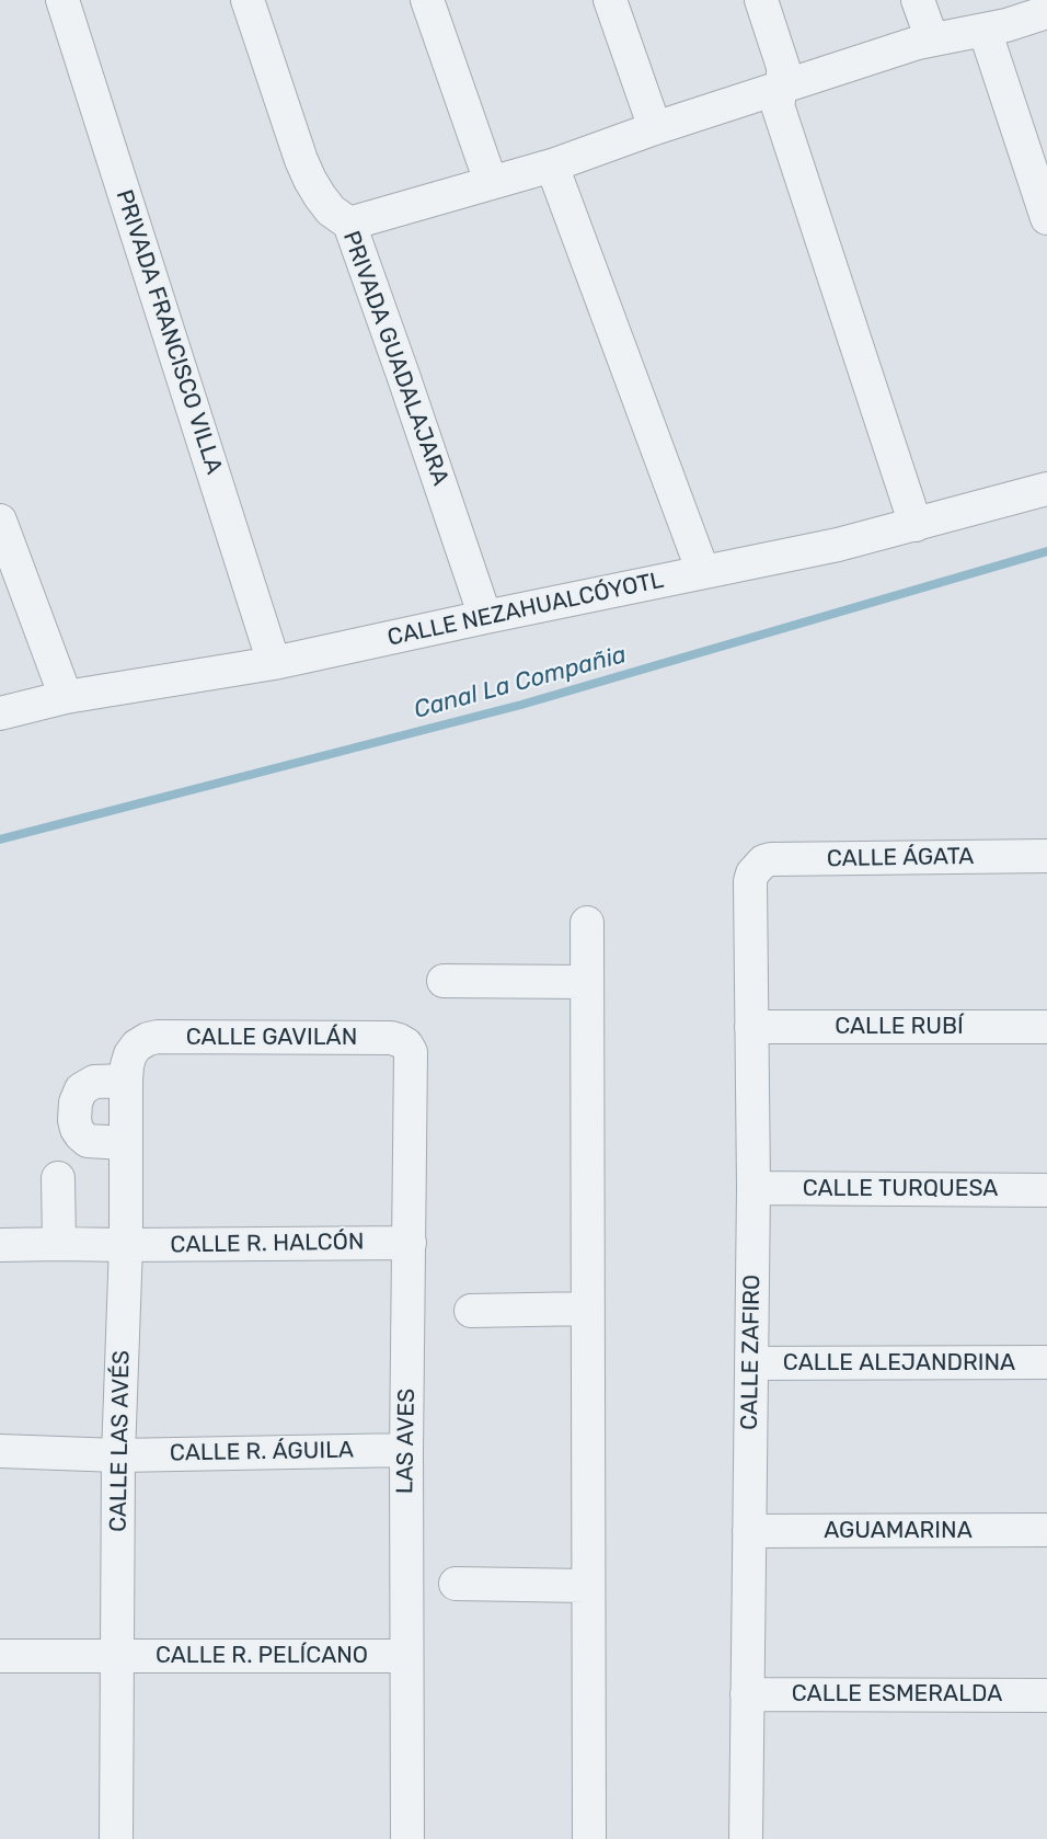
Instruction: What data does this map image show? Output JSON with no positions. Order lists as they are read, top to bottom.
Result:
{
  "streets": {
    "street": [
      "PRIVADA FRANCISCO VILLA",
      "PRIVADA GUADALAJARA",
      "CALLE NEZAHUALCÓYOTL",
      "CALLE ÁGATA",
      "CALLE RUBÍ",
      "CALLE GAVILÁN",
      "CALLE TURQUESA",
      "CALLE R. HALCÓN",
      "CALLE ZAFIRO",
      "CALLE ALEJANDRINA",
      "CALLE LAS AVÉS",
      "LAS AVES",
      "CALLE R. ÁGUILA",
      "AGUAMARINA",
      "CALLE R. PELÍCANO",
      "CALLE ESMERALDA"
    ]
  },
  "crossings": [
    ["PRIVADA FRANCISCO VILLA", "CALLE NEZAHUALCÓYOTL"],
    ["PRIVADA GUADALAJARA", "CALLE NEZAHUALCÓYOTL"],
    ["CALLE ÁGATA", "CALLE ZAFIRO"],
    ["CALLE RUBÍ", "CALLE ZAFIRO"],
    ["CALLE GAVILÁN", "CALLE LAS AVÉS"],
    ["CALLE GAVILÁN", "LAS AVES"],
    ["CALLE TURQUESA", "CALLE ZAFIRO"],
    ["CALLE R. HALCÓN", "CALLE LAS AVÉS"],
    ["CALLE R. HALCÓN", "LAS AVES"],
    ["CALLE ZAFIRO", "CALLE ALEJANDRINA"],
    ["CALLE ZAFIRO", "AGUAMARINA"],
    ["CALLE ZAFIRO", "CALLE ESMERALDA"],
    ["CALLE LAS AVÉS", "CALLE R. ÁGUILA"],
    ["CALLE LAS AVÉS", "CALLE R. PELÍCANO"],
    ["LAS AVES", "CALLE R. ÁGUILA"],
    ["LAS AVES", "CALLE R. PELÍCANO"]
  ],
  "water": ["Canal La Compañia"]
}
